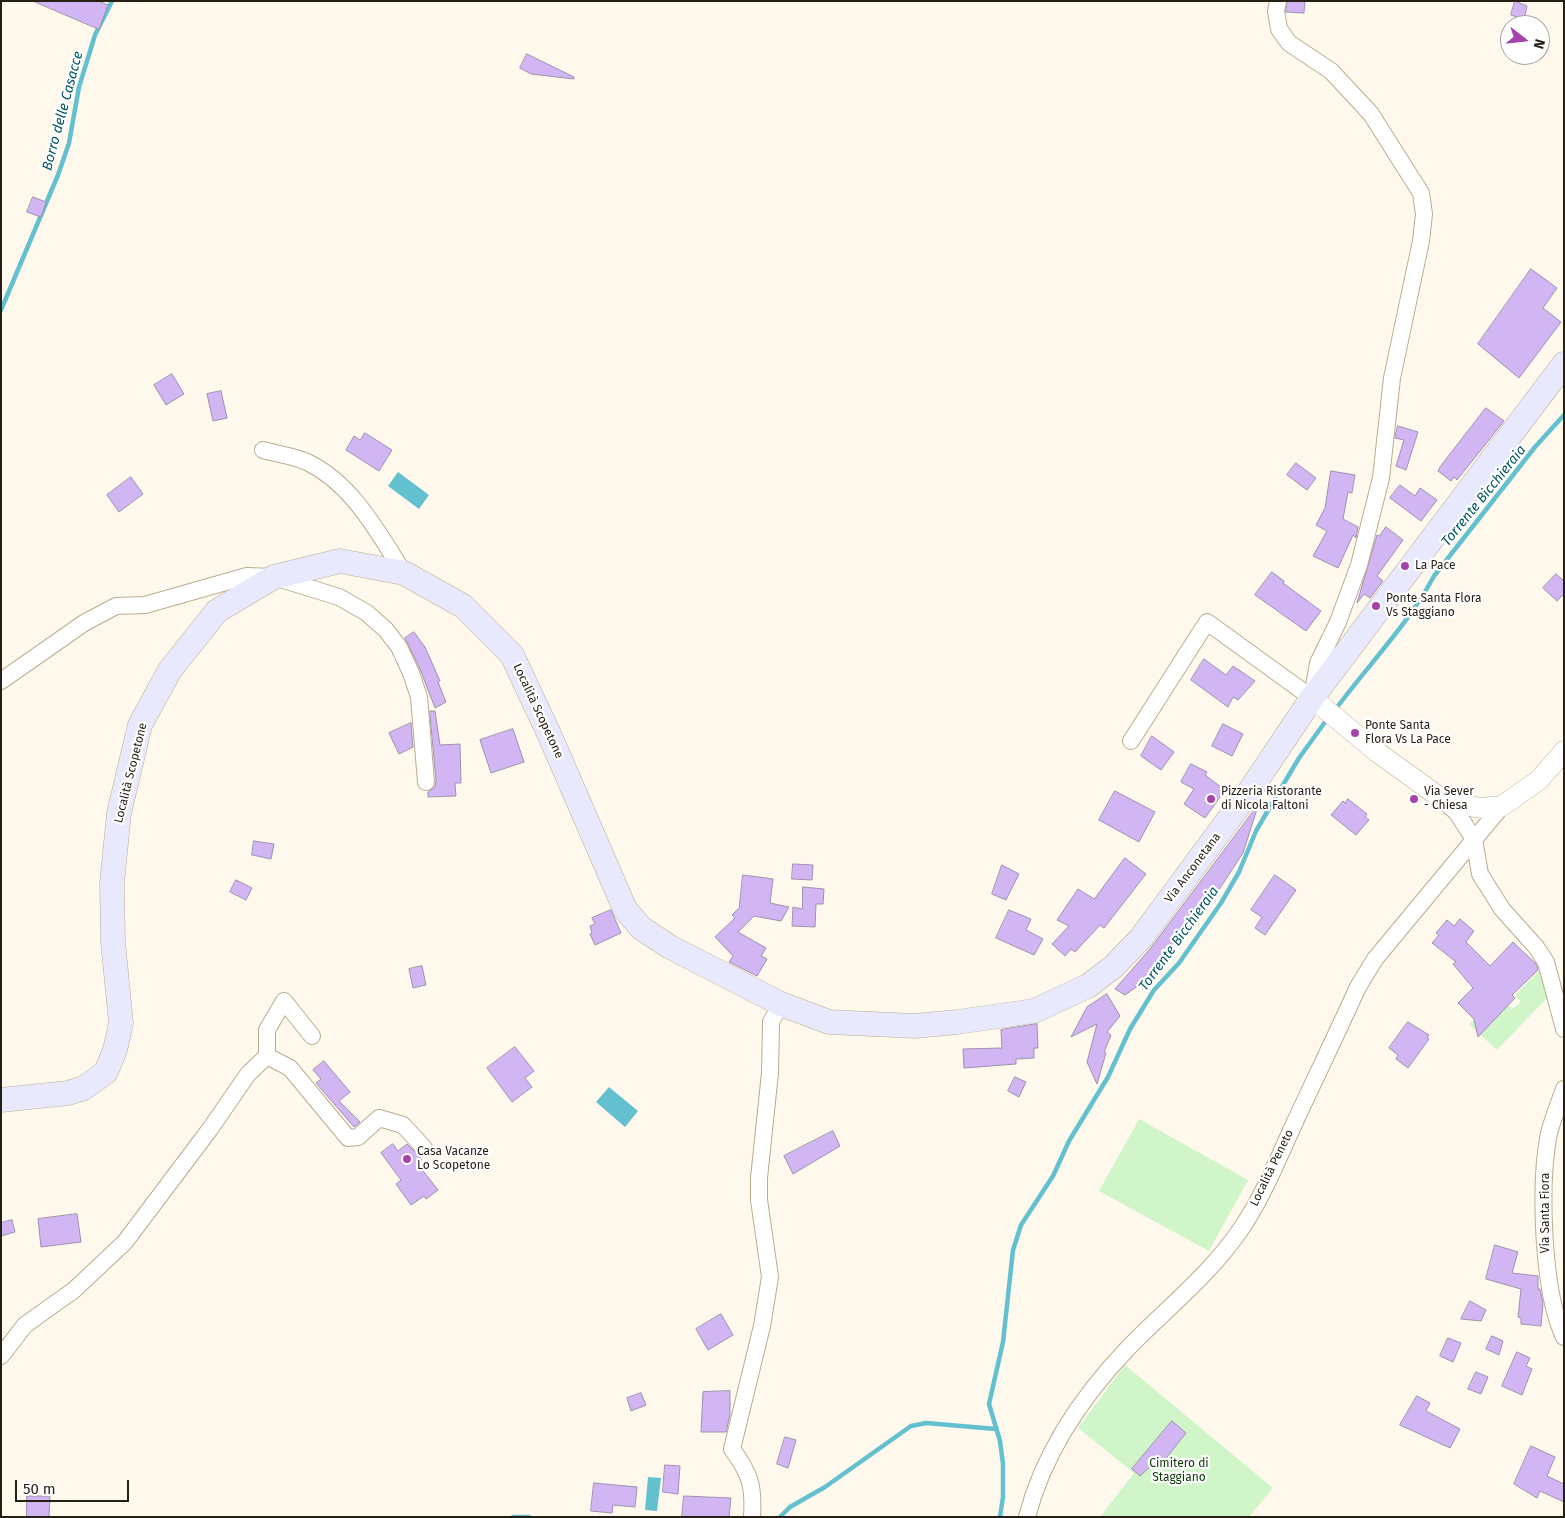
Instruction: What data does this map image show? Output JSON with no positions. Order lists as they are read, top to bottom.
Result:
{
  "streets": {
    "main road": ["Località Scopetone", "Via Anconetana"],
    "street": ["Località Peneto", "Via Santa Fiora"]
  },
  "crossings": [
    ["Località Scopetone", "Via Anconetana"]
  ],
  "water": ["Borro delle Casacce", "Torrente Bicchieraia"],
  "parks": ["Cimitero di Staggiano"],
  "places": [
    "La Pace",
    "Ponte Santa Flora Vs Staggiano",
    "Ponte Santa Flora Vs La Pace",
    "Pizzeria Ristorante di Nicola Faltoni",
    "Via Sever - Chiesa",
    "Casa Vacanze Lo Scopetone"
  ],
  "scale_bar": "50 m",
  "north": "right"
}
